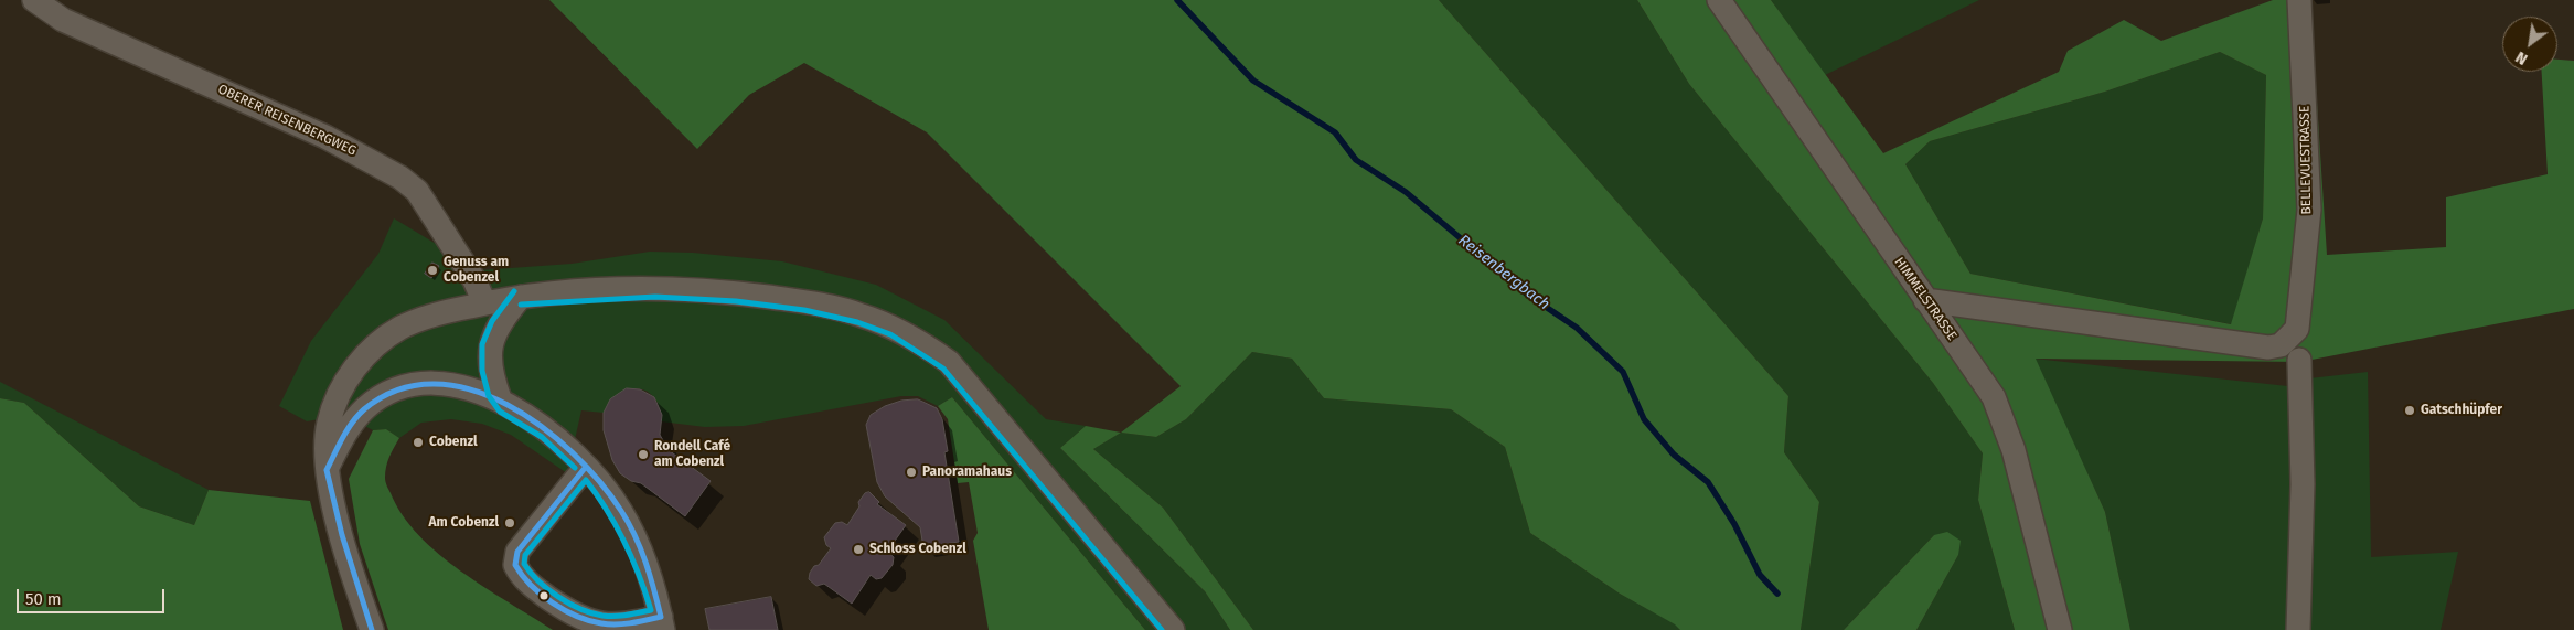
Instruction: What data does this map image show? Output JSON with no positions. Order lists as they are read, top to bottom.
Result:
{
  "streets": {
    "street": ["OBERER REISENBERGWEG", "BELLEVUESTRASSE", "HIMMELSTRASSE"]
  },
  "water": ["Reisenbergbach"],
  "places": [
    "Genuss am Cobenzel",
    "Gatschhüpfer",
    "Cobenzl",
    "Rondell Café am Cobenzl",
    "Panoramahaus",
    "Am Cobenzl",
    "Schloss Cobenzl"
  ],
  "scale_bar": "50 m",
  "north": "bottom left"
}
